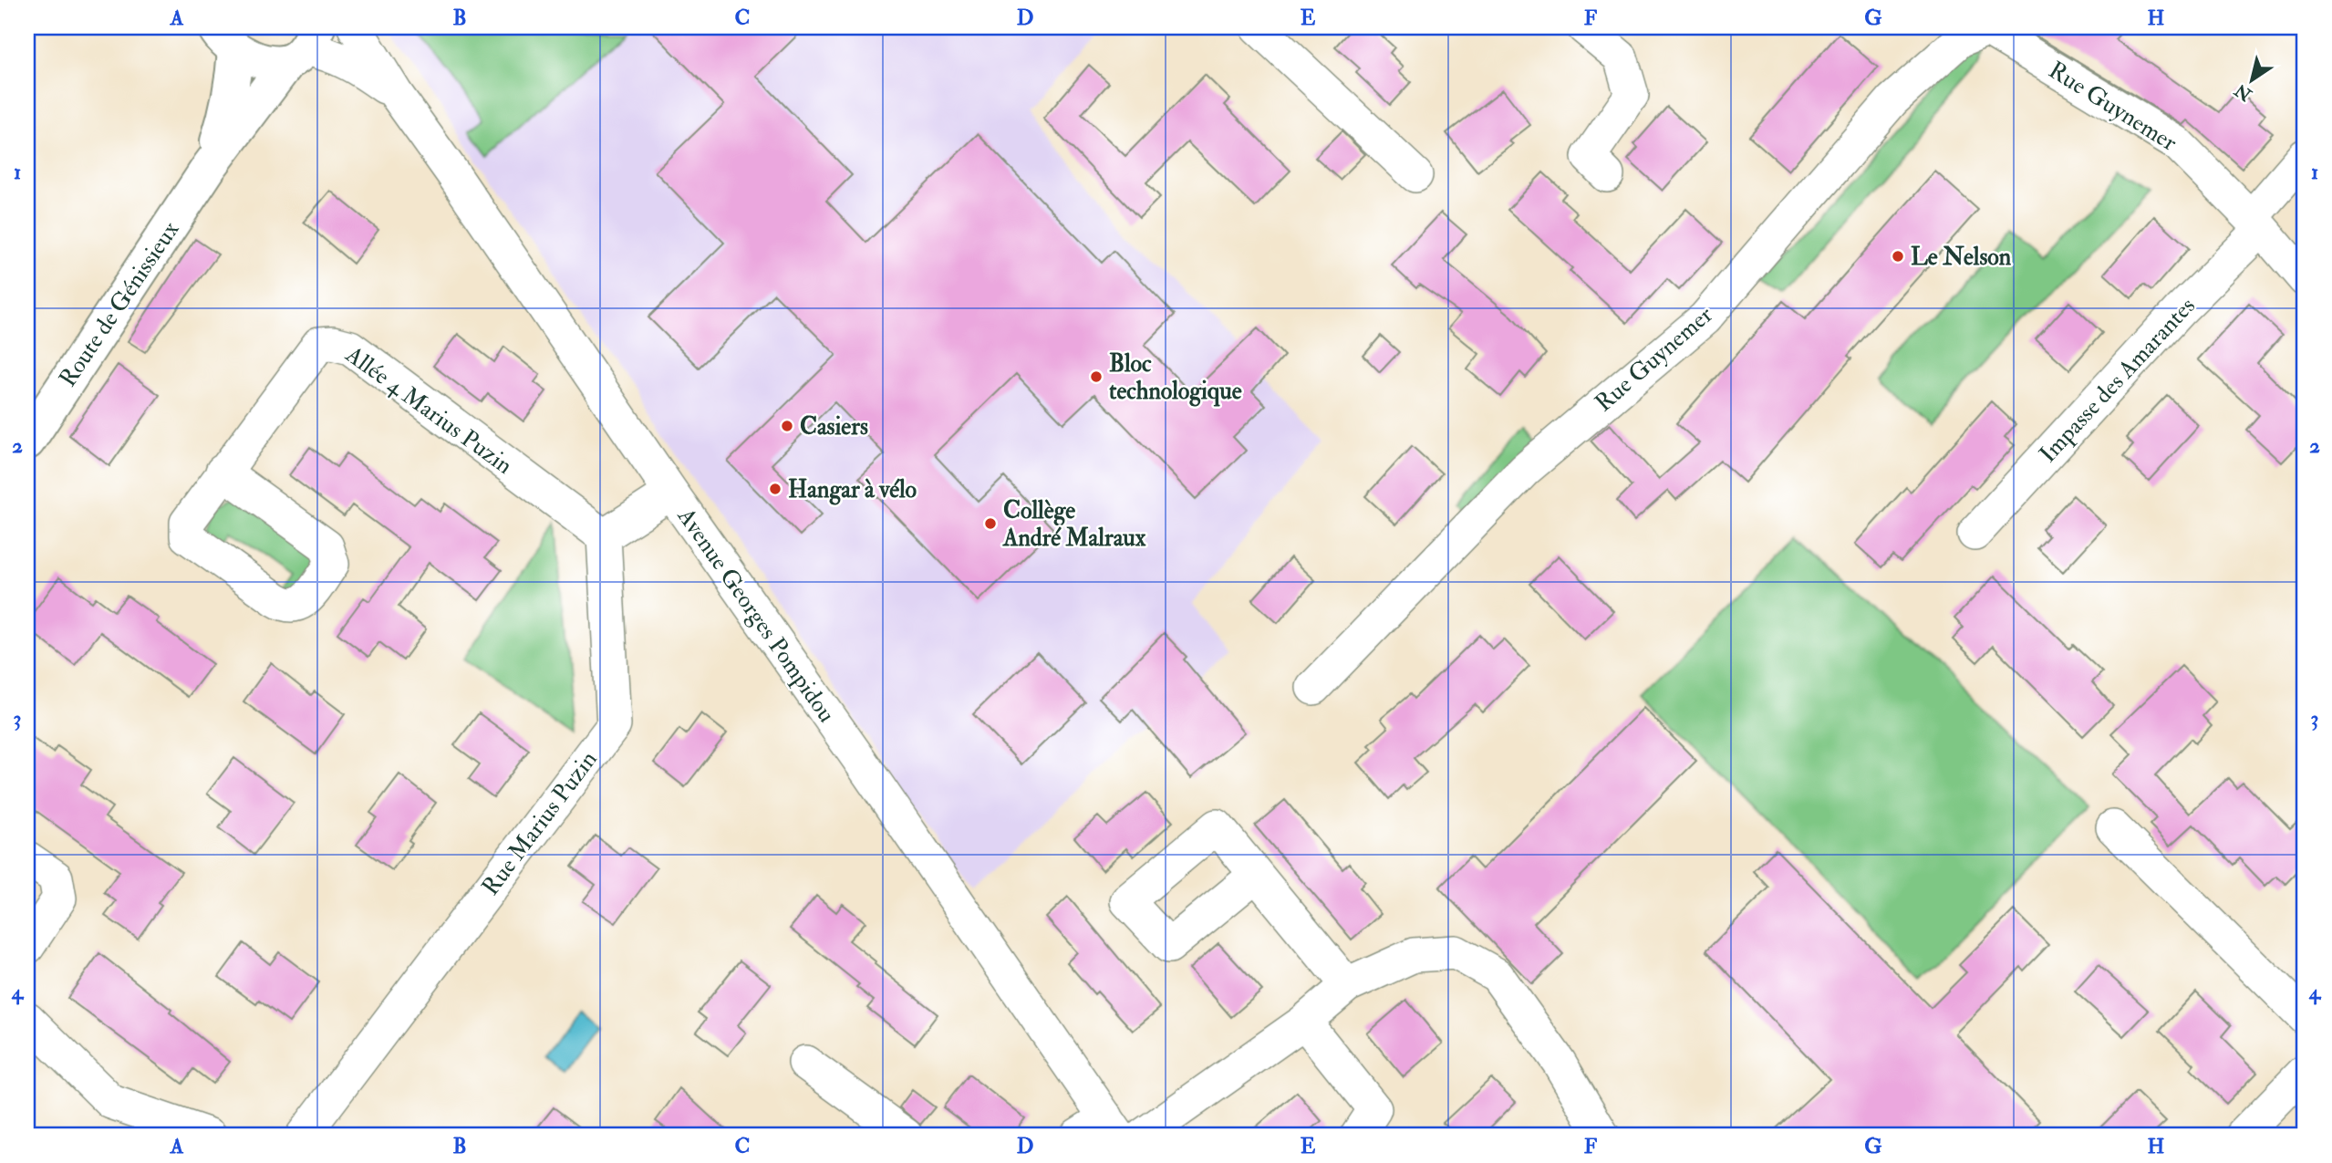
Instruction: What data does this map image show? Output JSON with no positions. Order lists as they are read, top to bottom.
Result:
{
  "streets": {
    "main road": ["Route de Génissieux"],
    "street": [
      "Rue Guynemer",
      "Impasse des Amarantes",
      "Allée 4 Marius Puzin",
      "Avenue Georges Pompidou",
      "Rue Marius Puzin"
    ]
  },
  "crossings": [
    ["Rue Guynemer", "Impasse des Amarantes"],
    ["Route de Génissieux", "Avenue Georges Pompidou"],
    ["Allée 4 Marius Puzin", "Rue Marius Puzin"]
  ],
  "places": [
    "Le Nelson",
    "Bloc technologique",
    "Casiers",
    "Hangar à vélo",
    "Collège André Malraux"
  ],
  "north": "bottom left",
  "grid": {
    "columns": [
      "A",
      "B",
      "C",
      "D",
      "E",
      "F",
      "G",
      "H"
    ],
    "rows": [
      "1",
      "2",
      "3",
      "4"
    ]
  }
}
